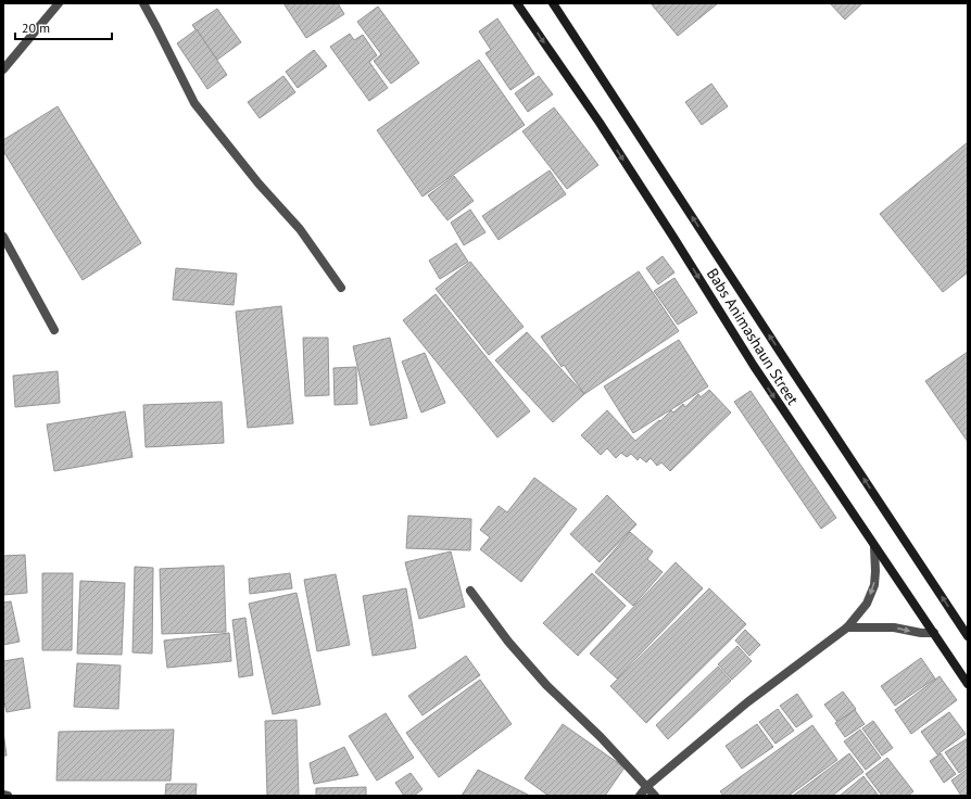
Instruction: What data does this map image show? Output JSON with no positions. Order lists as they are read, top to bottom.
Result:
{
  "streets": {
    "main road": ["Babs Animashaun Street"]
  },
  "scale_bar": "20 m"
}
